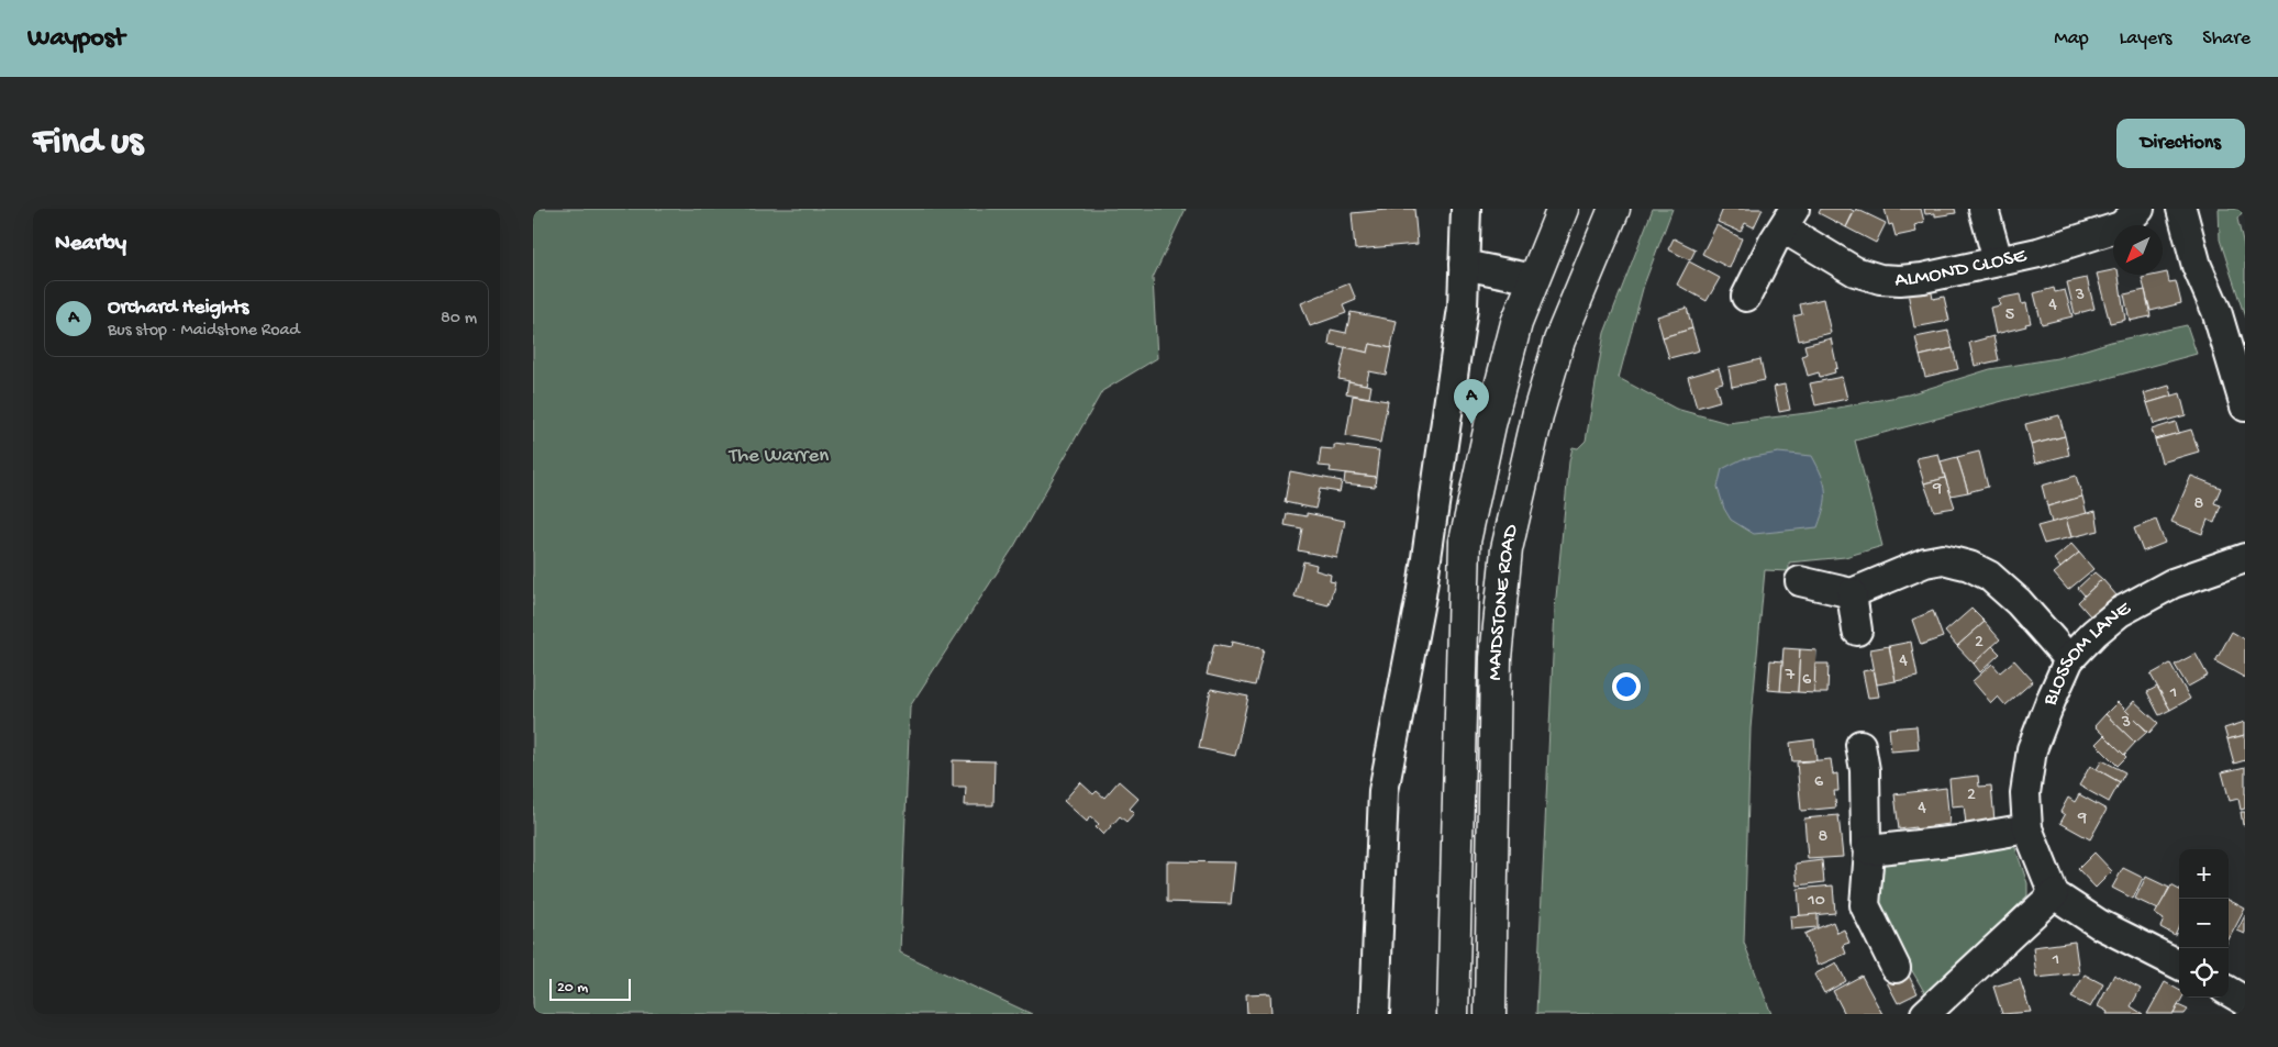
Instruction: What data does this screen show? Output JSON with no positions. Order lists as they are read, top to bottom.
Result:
{
  "streets": {
    "main road": ["MAIDSTONE ROAD"],
    "street": ["ALMOND CLOSE", "BLOSSOM LANE"]
  },
  "parks": ["The Warren"],
  "house_numbers": [
    "3",
    "4",
    "5",
    "9",
    "8",
    "2",
    "4",
    "7",
    "6",
    "1",
    "3",
    "6",
    "2",
    "4",
    "9",
    "8",
    "10",
    "1"
  ],
  "scale_bar": "20 m",
  "north": "bottom left",
  "page": {
    "header": "Waypost",
    "nav": ["Map", "Layers", "Share"],
    "buttons": "Directions",
    "title": "Find us",
    "heading": "Nearby",
    "list": [
      {
        "mark": "A",
        "name": "Orchard Heights",
        "note": "Bus stop · Maidstone Road",
        "value": "80 m"
      }
    ],
    "pins": "A",
    "map_buttons": ["+", "−"],
    "scale": "20 m"
  }
}
